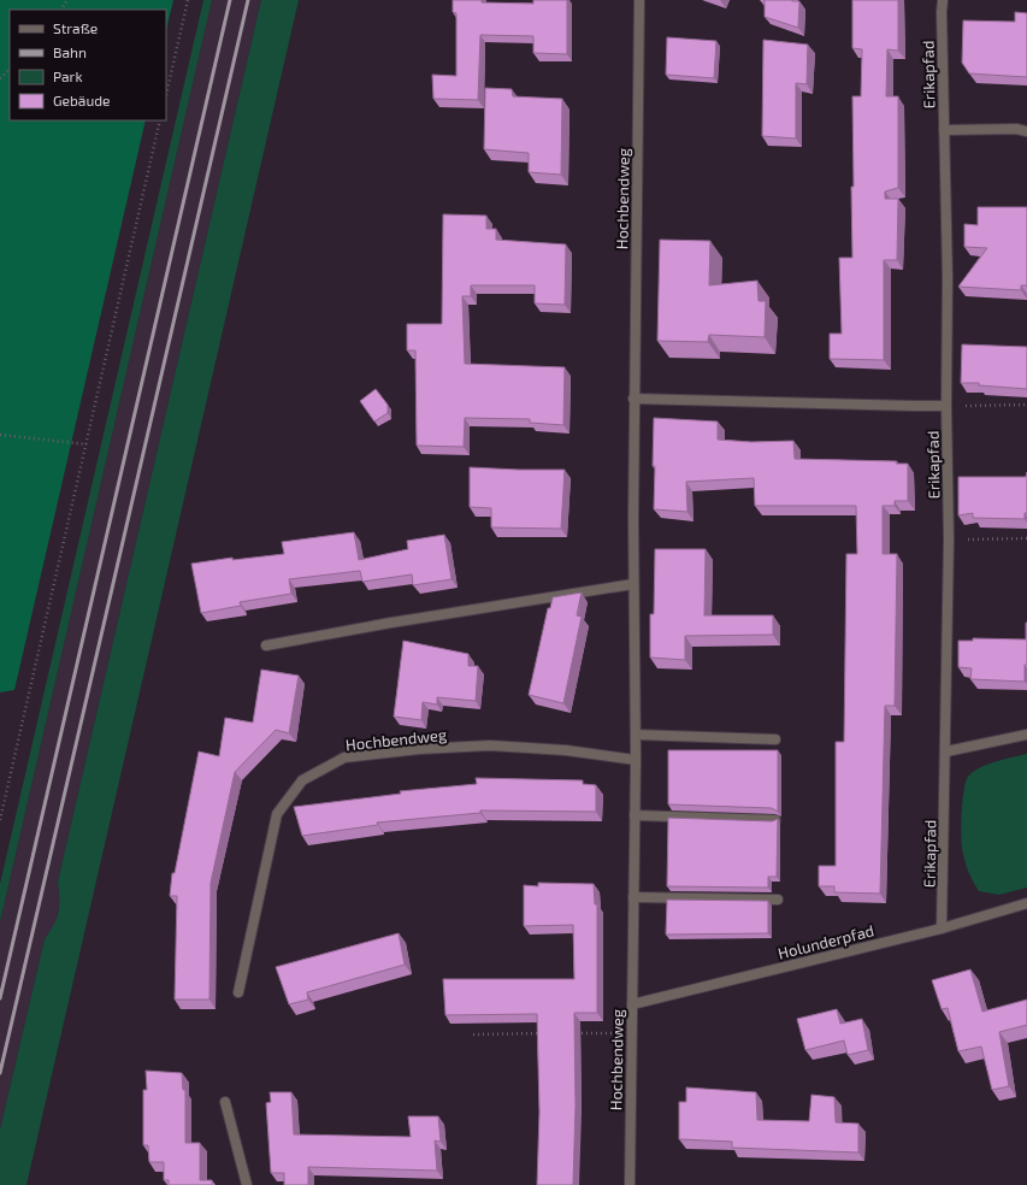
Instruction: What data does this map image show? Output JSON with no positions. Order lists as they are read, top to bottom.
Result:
{
  "streets": {
    "street": ["Erikapfad", "Hochbendweg", "Holunderpfad"]
  },
  "crossings": [
    ["Erikapfad", "Holunderpfad"],
    ["Hochbendweg", "Holunderpfad"]
  ],
  "legend": [
    "Straße",
    "Bahn",
    "Park",
    "Gebäude"
  ]
}
